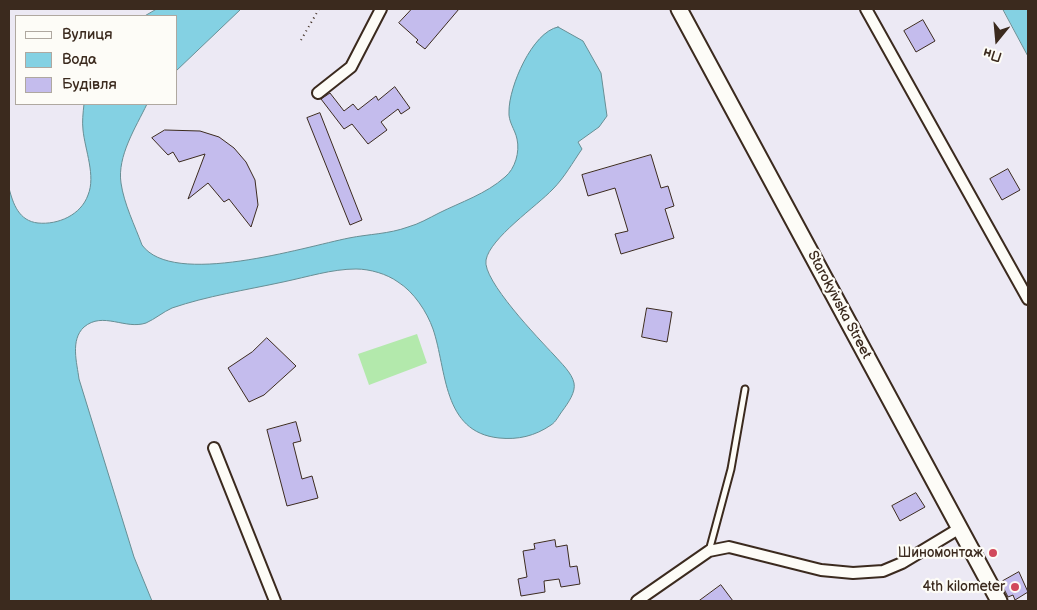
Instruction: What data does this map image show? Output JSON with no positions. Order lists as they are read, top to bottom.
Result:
{
  "streets": {
    "street": ["Starokyivska Street"]
  },
  "places": ["Шиномонтаж", "4th kilometer"],
  "legend": ["Вулиця", "Вода", "Будівля"],
  "north": "bottom"
}
